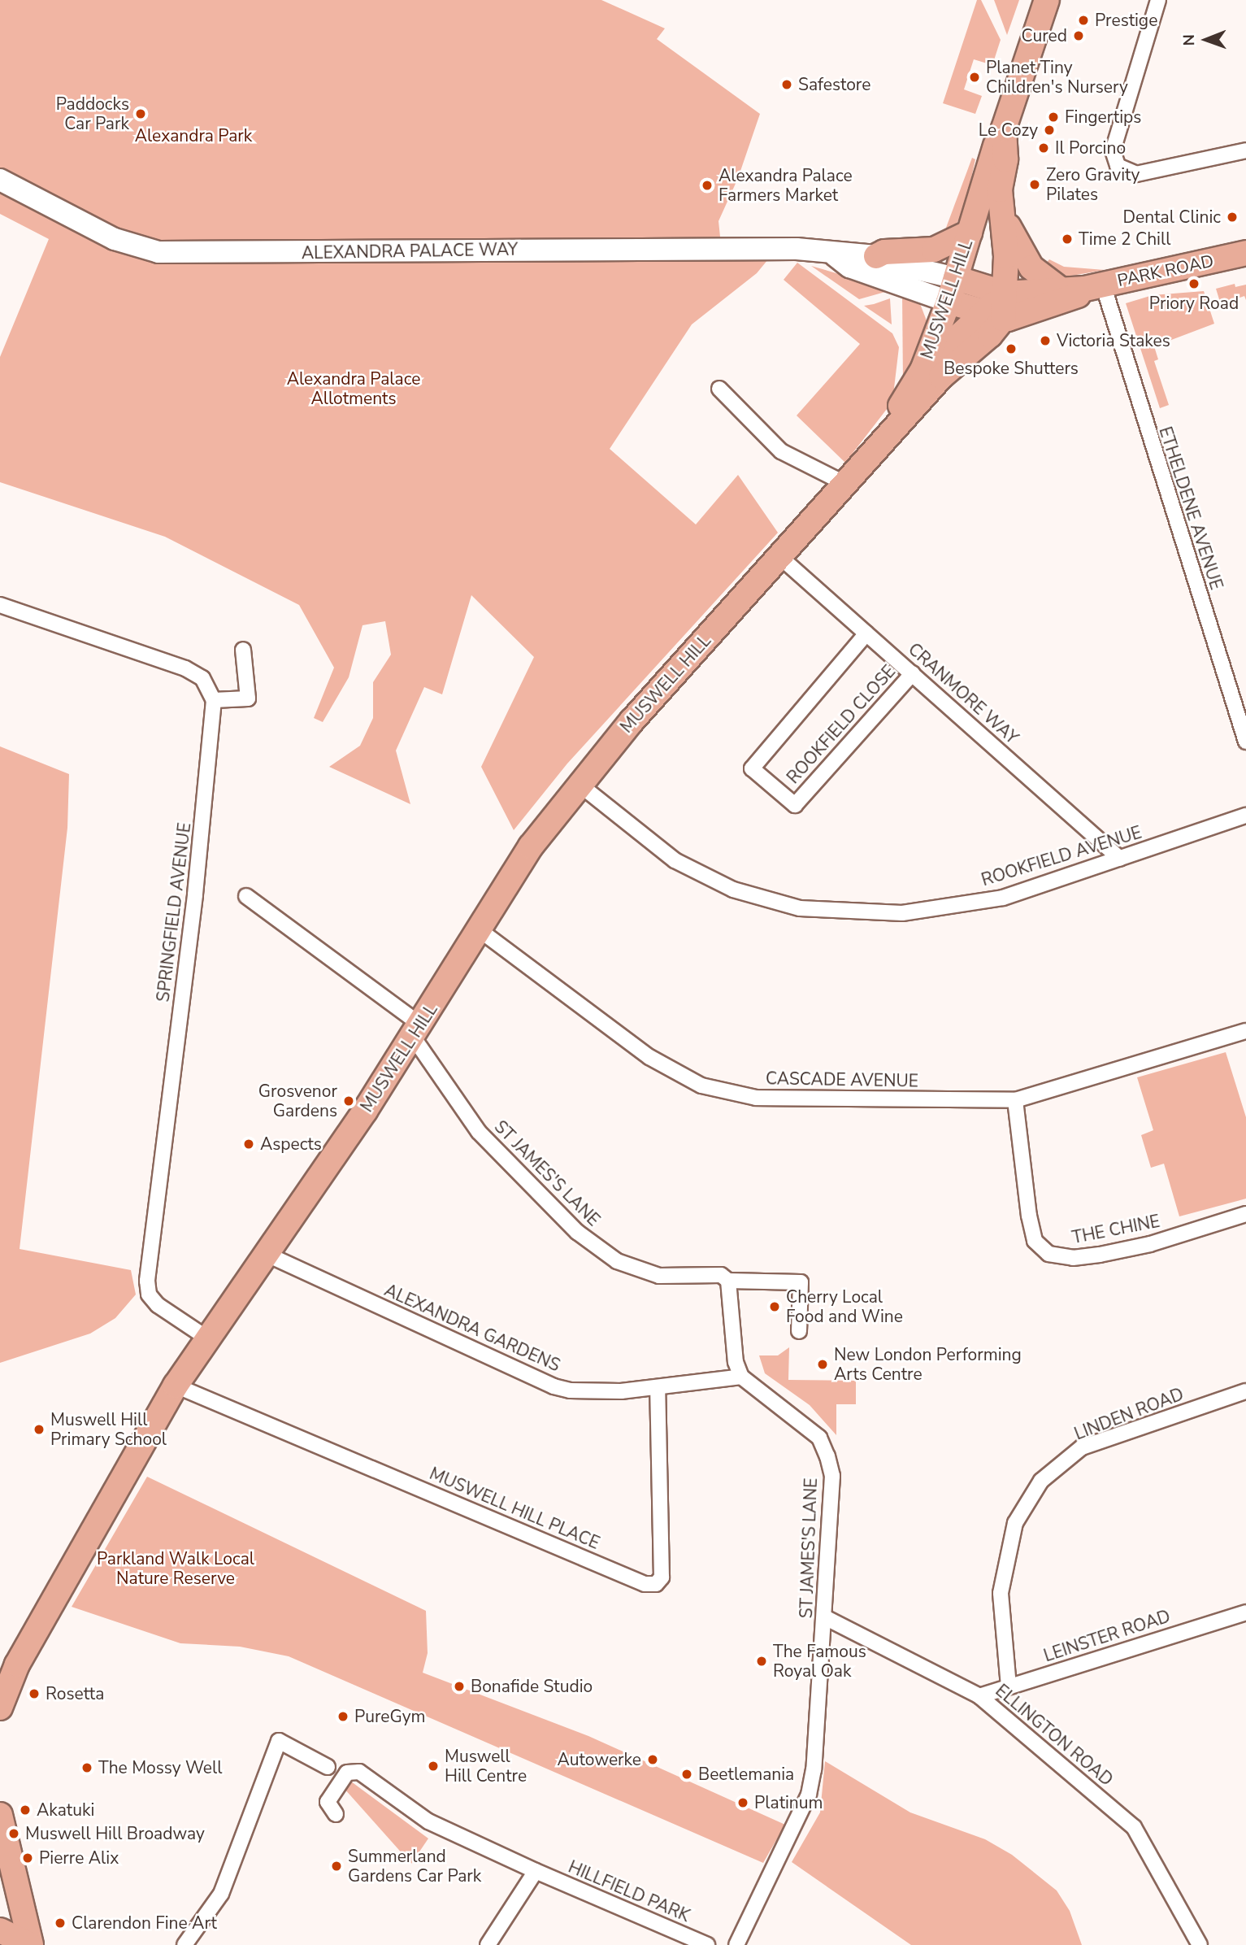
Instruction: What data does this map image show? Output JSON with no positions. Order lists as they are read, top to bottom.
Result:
{
  "streets": {
    "main road": ["PARK ROAD", "MUSWELL HILL"],
    "street": [
      "ALEXANDRA PALACE WAY",
      "ETHELDENE AVENUE",
      "CRANMORE WAY",
      "ROOKFIELD CLOSE",
      "ROOKFIELD AVENUE",
      "SPRINGFIELD AVENUE",
      "CASCADE AVENUE",
      "ST JAMES'S LANE",
      "THE CHINE",
      "ALEXANDRA GARDENS",
      "LINDEN ROAD",
      "MUSWELL HILL PLACE",
      "LEINSTER ROAD",
      "ELLINGTON ROAD",
      "HILLFIELD PARK"
    ]
  },
  "crossings": [
    ["ALEXANDRA PALACE WAY", "MUSWELL HILL"],
    ["PARK ROAD", "MUSWELL HILL"],
    ["PARK ROAD", "ETHELDENE AVENUE"],
    ["MUSWELL HILL", "CRANMORE WAY"],
    ["MUSWELL HILL", "ROOKFIELD AVENUE"],
    ["MUSWELL HILL", "SPRINGFIELD AVENUE"],
    ["MUSWELL HILL", "CASCADE AVENUE"],
    ["MUSWELL HILL", "ST JAMES'S LANE"],
    ["MUSWELL HILL", "ALEXANDRA GARDENS"],
    ["MUSWELL HILL", "MUSWELL HILL PLACE"],
    ["CRANMORE WAY", "ROOKFIELD CLOSE"],
    ["CRANMORE WAY", "ROOKFIELD AVENUE"],
    ["CASCADE AVENUE", "THE CHINE"],
    ["ST JAMES'S LANE", "ALEXANDRA GARDENS"],
    ["ST JAMES'S LANE", "ELLINGTON ROAD"],
    ["ALEXANDRA GARDENS", "MUSWELL HILL PLACE"],
    ["LINDEN ROAD", "LEINSTER ROAD"],
    ["LEINSTER ROAD", "ELLINGTON ROAD"]
  ],
  "parks": ["Alexandra Park", "Alexandra Palace Allotments", "Parkland Walk Local Nature Reserve"],
  "places": [
    "Prestige",
    "Cured",
    "Planet Tiny Children's Nursery",
    "Safestore",
    "Paddocks Car Park",
    "Fingertips",
    "Le Cozy",
    "Il Porcino",
    "Zero Gravity Pilates",
    "Alexandra Palace Farmers Market",
    "Dental Clinic",
    "Time 2 Chill",
    "Priory Road",
    "Victoria Stakes",
    "Bespoke Shutters",
    "Grosvenor Gardens",
    "Aspects",
    "Cherry Local Food and Wine",
    "New London Performing Arts Centre",
    "Muswell Hill Primary School",
    "The Famous Royal Oak",
    "Bonafide Studio",
    "Rosetta",
    "PureGym",
    "Autowerke",
    "Muswell Hill Centre",
    "The Mossy Well",
    "Beetlemania",
    "Platinum",
    "Akatuki",
    "Muswell Hill Broadway",
    "Pierre Alix",
    "Summerland Gardens Car Park",
    "Clarendon Fine Art"
  ],
  "north": "left"
}
